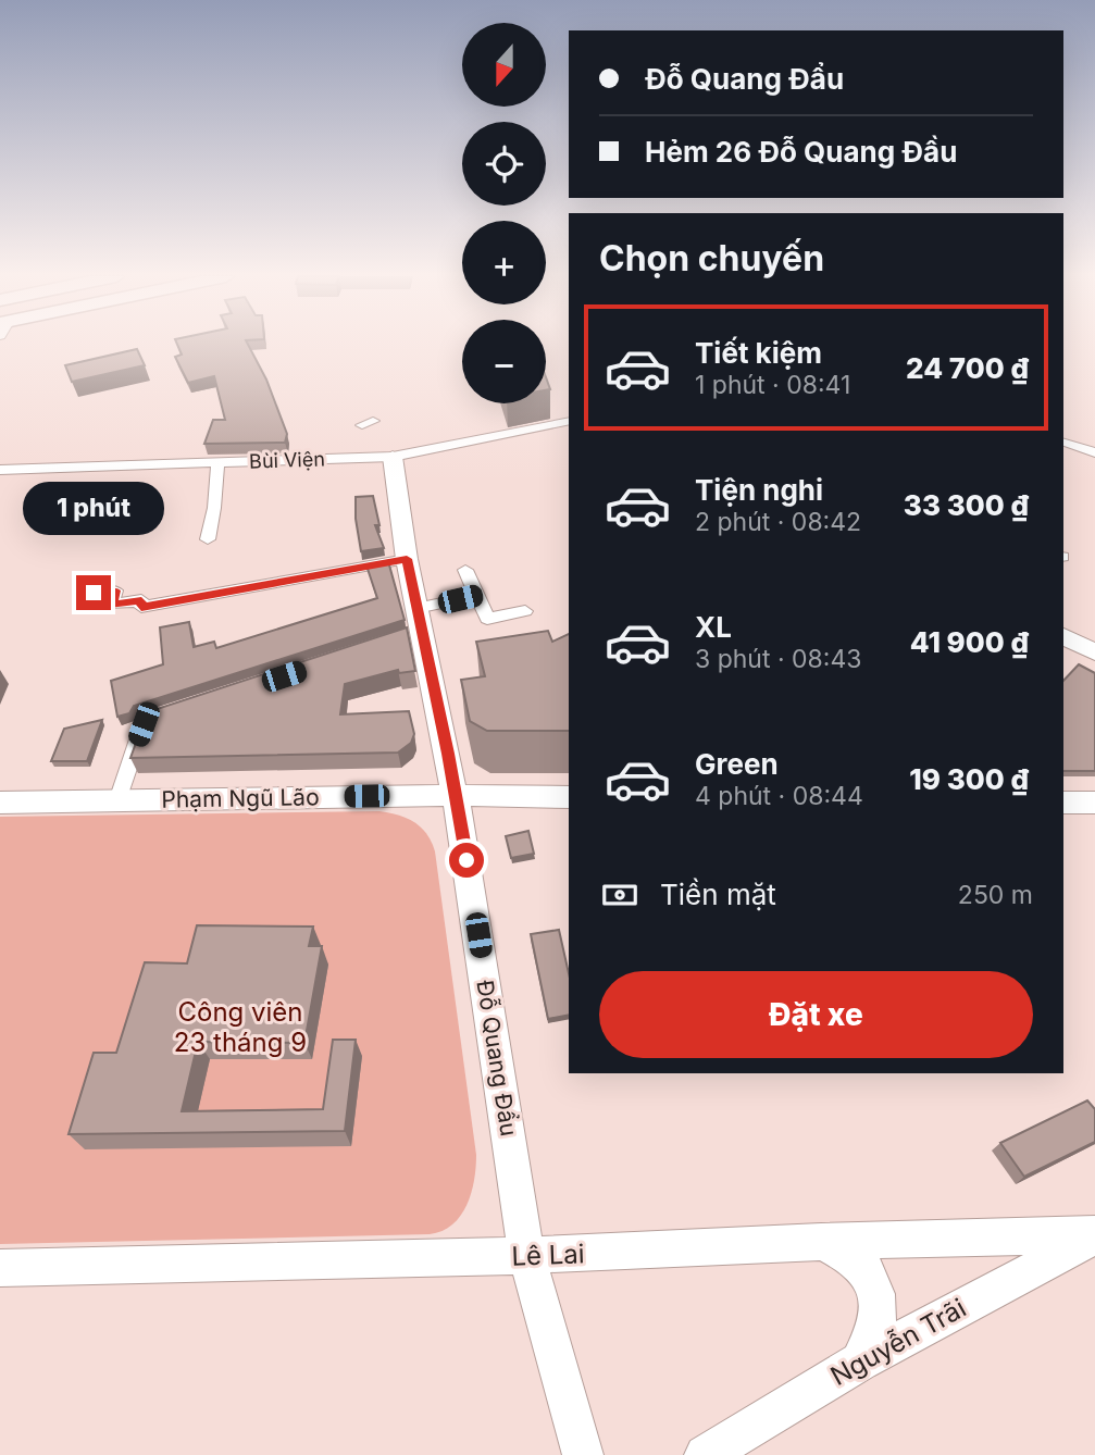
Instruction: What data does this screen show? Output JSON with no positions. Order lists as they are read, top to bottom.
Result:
{
  "streets": {
    "main road": [
      "Phạm Ngũ Lão",
      "Ðỗ Quang Ðẩu",
      "Lê Lai",
      "Nguyễn Trãi"
    ],
    "street": ["Bùi Viện"]
  },
  "crossings": [
    ["Bùi Viện", "Ðỗ Quang Ðẩu"],
    ["Phạm Ngũ Lão", "Ðỗ Quang Ðẩu"],
    ["Ðỗ Quang Ðẩu", "Lê Lai"],
    ["Lê Lai", "Nguyễn Trãi"]
  ],
  "parks": ["Công viên 23 tháng 9"],
  "north": "bottom",
  "page": {
    "map_buttons": ["+", "−"],
    "banner": ["Ðỗ Quang Ðẩu", "Hẻm 26 Ðỗ Quang Ðầu"],
    "heading": "Chọn chuyến",
    "list": [
      {
        "name": "Tiết kiệm",
        "note": "1 phút · 08:41",
        "value": "24 700 ₫"
      },
      {
        "name": "Tiện nghi",
        "note": "2 phút · 08:42",
        "value": "33 300 ₫"
      },
      {
        "name": "XL",
        "note": "3 phút · 08:43",
        "value": "41 900 ₫"
      },
      {
        "name": "Green",
        "note": "4 phút · 08:44",
        "value": "19 300 ₫"
      }
    ],
    "bubble": "1 phút",
    "pay": ["Tiền mặt", "250 m"],
    "buttons": "Đặt xe"
  }
}
